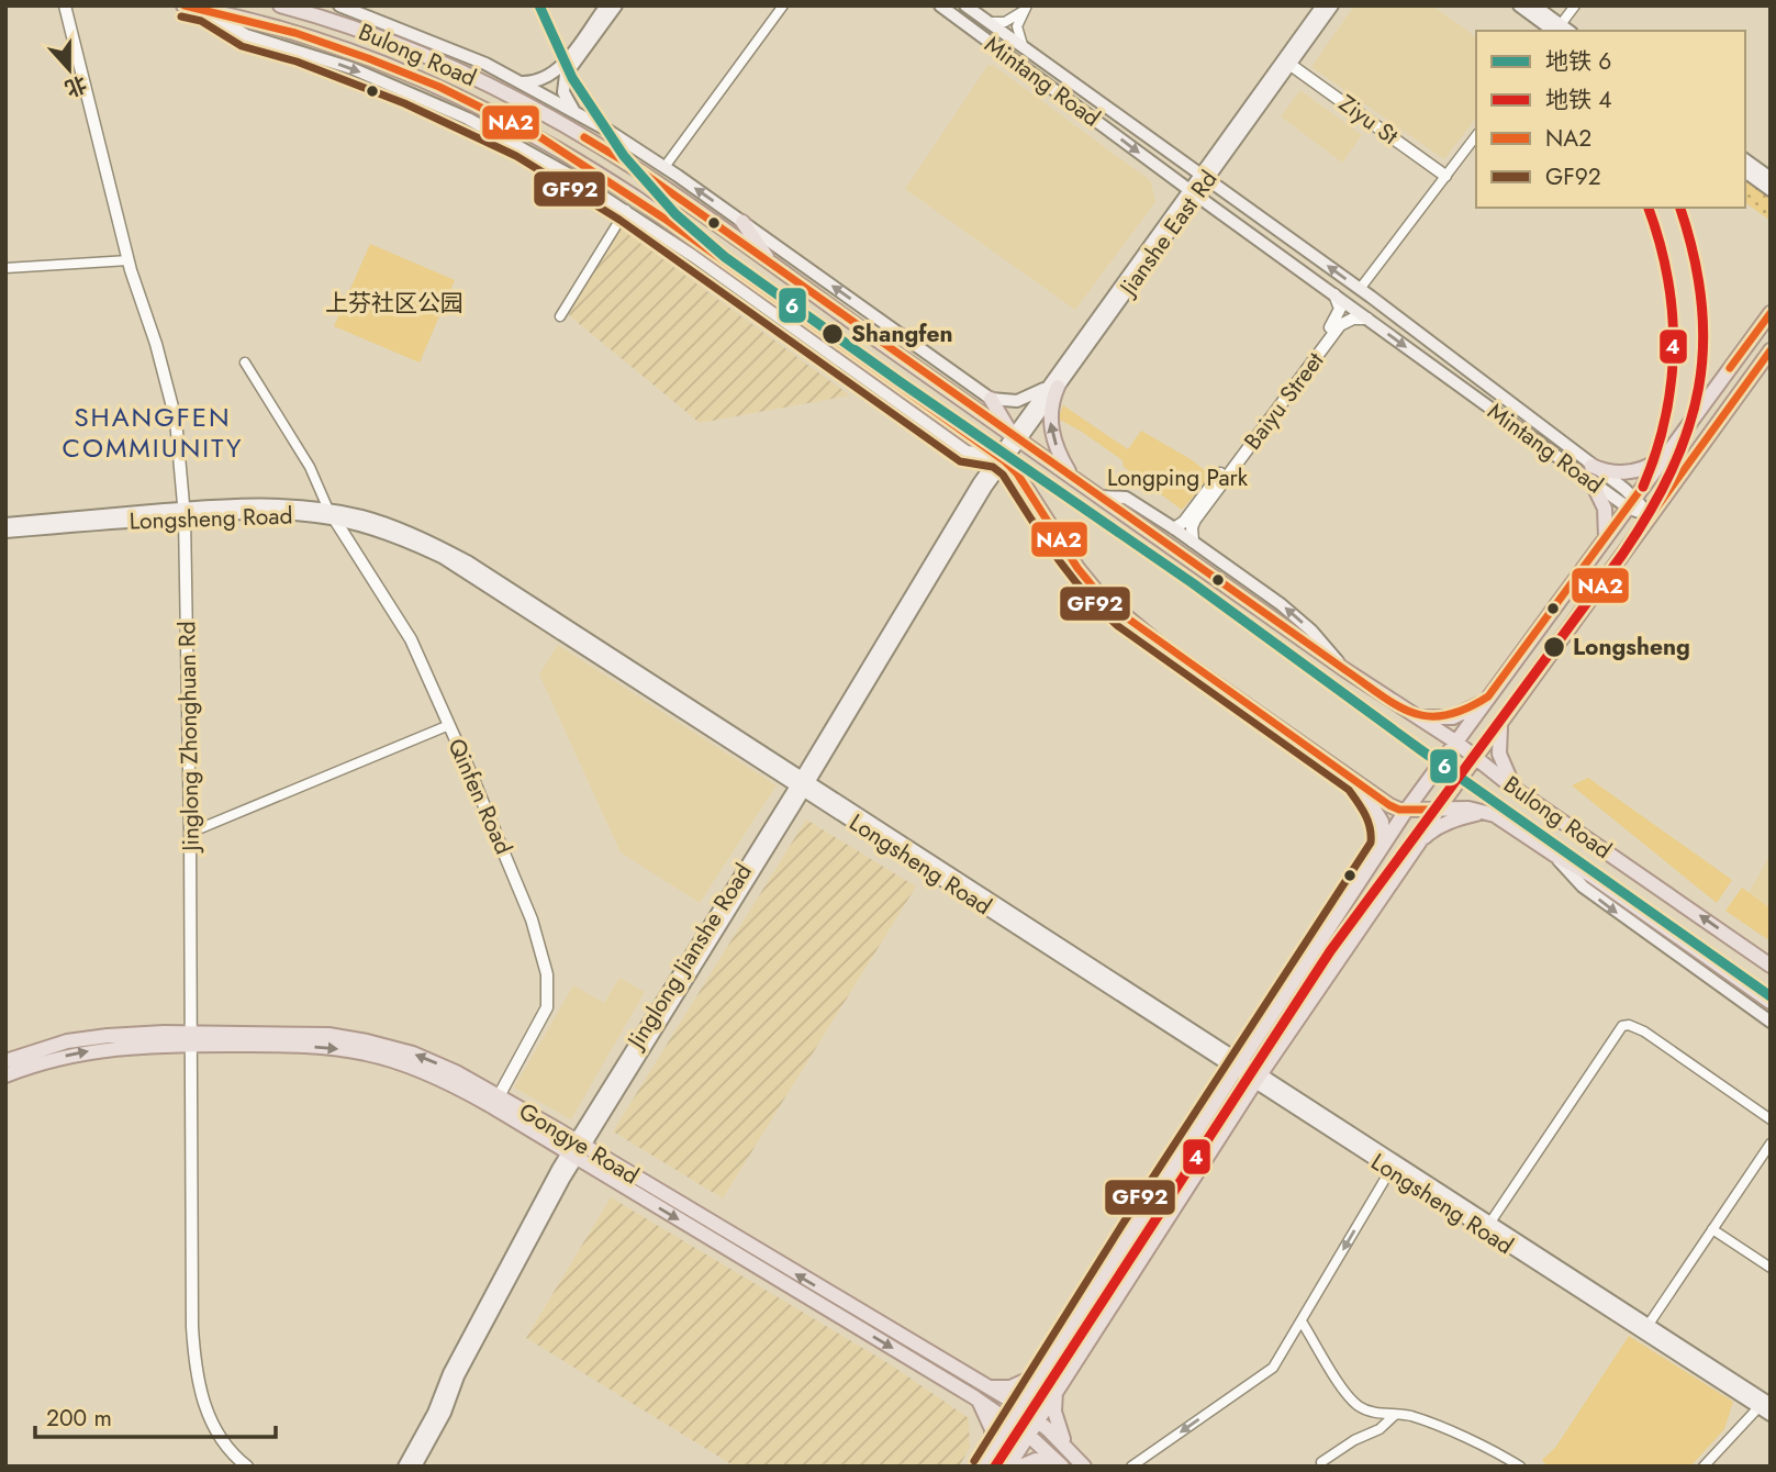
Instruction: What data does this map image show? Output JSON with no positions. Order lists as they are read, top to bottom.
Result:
{
  "streets": {
    "main road": [
      "Bulong Road",
      "Mintang Road",
      "Jianshe East Rd",
      "Longsheng Road",
      "Jinglong Jianshe Road",
      "Gongye Road"
    ],
    "street": [
      "Ziyu St",
      "Baiyu Street",
      "Jinglong Zhonghuan Rd",
      "Qinfen Road"
    ]
  },
  "crossings": [
    ["Bulong Road", "Jianshe East Rd"],
    ["Bulong Road", "Baiyu Street"],
    ["Bulong Road", "Jinglong Jianshe Road"],
    ["Mintang Road", "Jianshe East Rd"],
    ["Mintang Road", "Baiyu Street"],
    ["Ziyu St", "Jianshe East Rd"],
    ["Jianshe East Rd", "Jinglong Jianshe Road"],
    ["Longsheng Road", "Jinglong Zhonghuan Rd"],
    ["Longsheng Road", "Qinfen Road"],
    ["Longsheng Road", "Jinglong Jianshe Road"],
    ["Jinglong Zhonghuan Rd", "Gongye Road"],
    ["Qinfen Road", "Gongye Road"],
    ["Jinglong Jianshe Road", "Gongye Road"]
  ],
  "districts": ["SHANGFEN COMMIUNITY"],
  "parks": ["上芬社区公园", "Longping Park"],
  "places": ["Shangfen", "Longsheng"],
  "lines": [
    "metro line 6",
    "transit line NA2",
    "transit line GF92",
    "metro line 4"
  ],
  "legend": [
    "地铁 6",
    "地铁 4",
    "NA2",
    "GF92"
  ],
  "scale_bar": "200 m",
  "north": "bottom"
}
